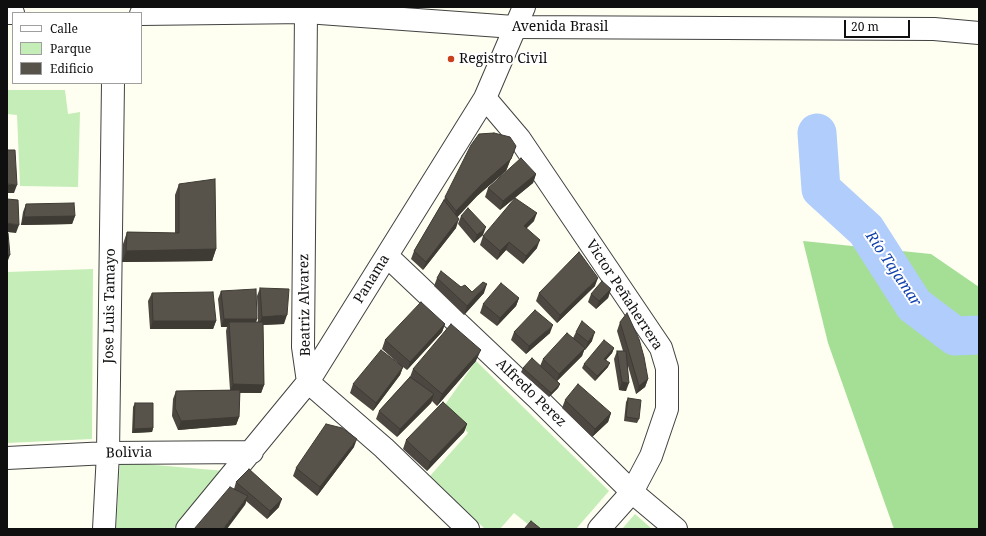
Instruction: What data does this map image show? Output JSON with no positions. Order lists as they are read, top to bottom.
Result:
{
  "streets": {
    "street": [
      "Avenida Brasil",
      "Panama",
      "Victor Peñaherrera",
      "Beatriz Alvarez",
      "Jose Luis Tamayo",
      "Alfredo Perez",
      "Bolivia"
    ]
  },
  "crossings": [
    ["Avenida Brasil", "Panama"],
    ["Avenida Brasil", "Beatriz Alvarez"],
    ["Panama", "Victor Peñaherrera"],
    ["Panama", "Beatriz Alvarez"],
    ["Panama", "Alfredo Perez"],
    ["Panama", "Bolivia"],
    ["Victor Peñaherrera", "Alfredo Perez"],
    ["Jose Luis Tamayo", "Bolivia"]
  ],
  "water": ["Río Tajamar"],
  "places": ["Registro Civil"],
  "legend": ["Calle", "Parque", "Edificio"],
  "scale_bar": "20 m"
}
